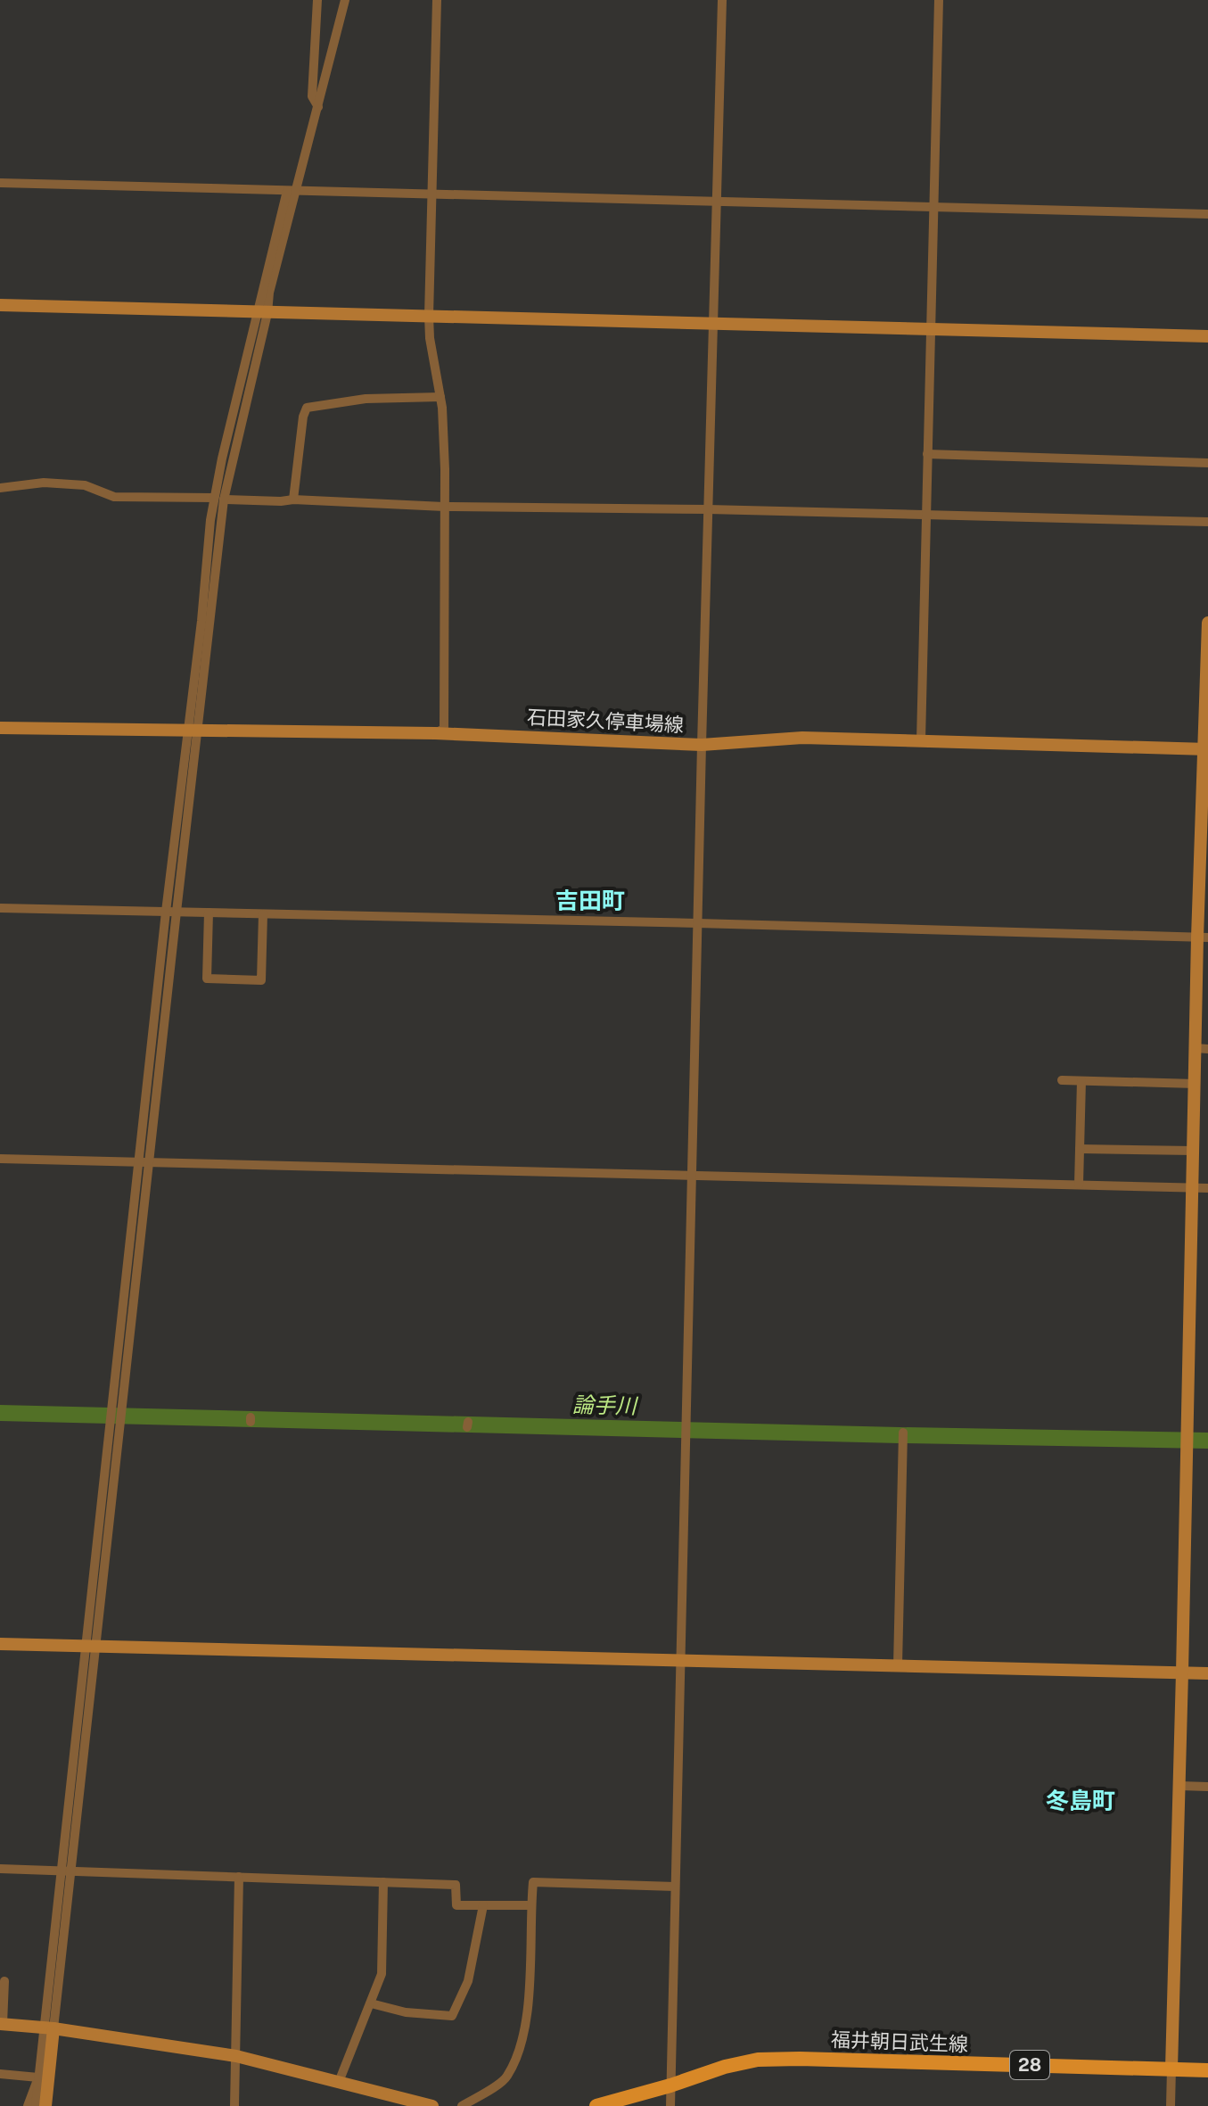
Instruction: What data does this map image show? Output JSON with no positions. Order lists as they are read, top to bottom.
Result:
{
  "streets": {
    "main road": ["福井朝日武生線", "28"],
    "street": ["石田家久停車場線"]
  },
  "districts": ["吉田町", "冬島町"],
  "water": ["論手川"]
}
